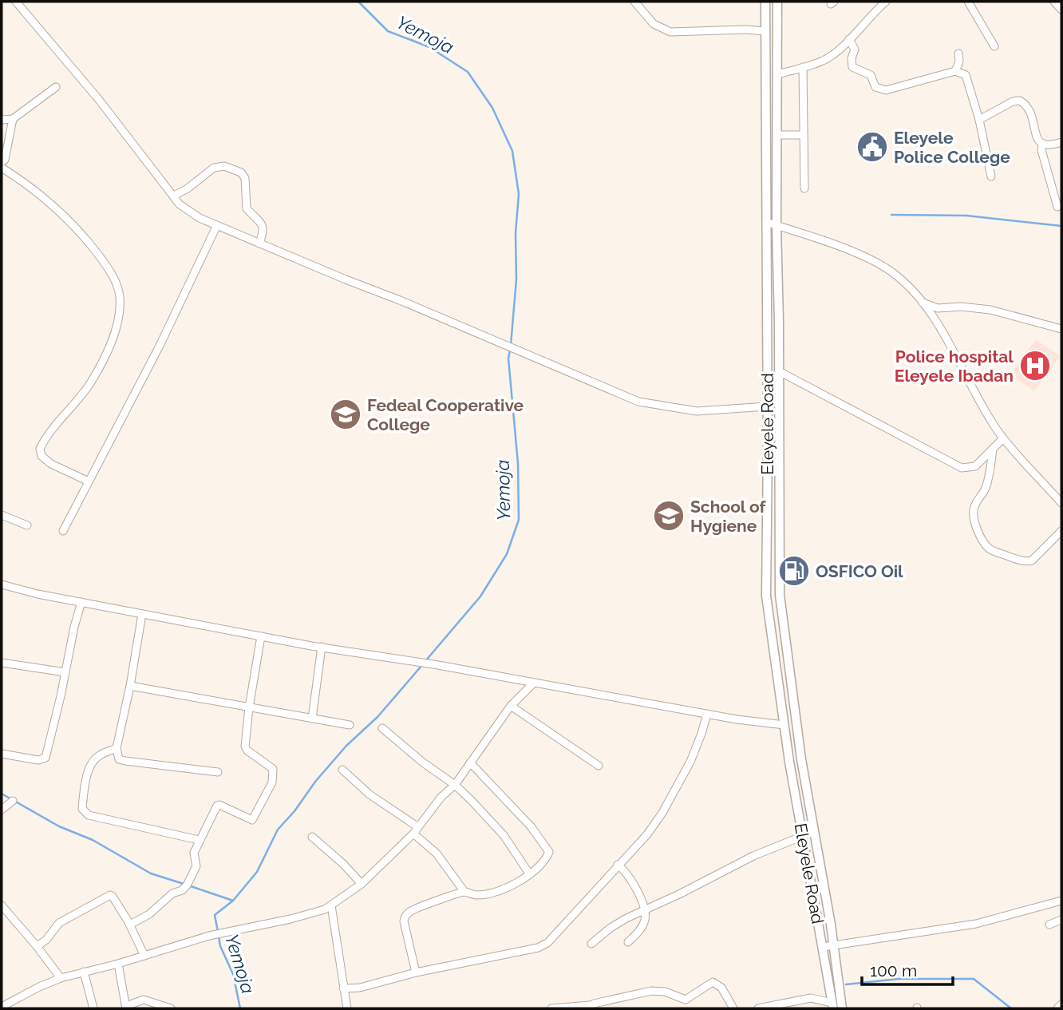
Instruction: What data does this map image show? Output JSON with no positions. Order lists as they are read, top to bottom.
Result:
{
  "streets": {
    "main road": ["Eleyele Road"]
  },
  "water": ["Yemoja"],
  "places": {
    "public building": ["Eleyele Police College"],
    "hospital": ["Police hospital Eleyele Ibadan"],
    "school or university": ["Fedeal Cooperative College", "School of Hygiene"],
    "fuel station": ["OSFICO Oil"]
  },
  "scale_bar": "100 m"
}
